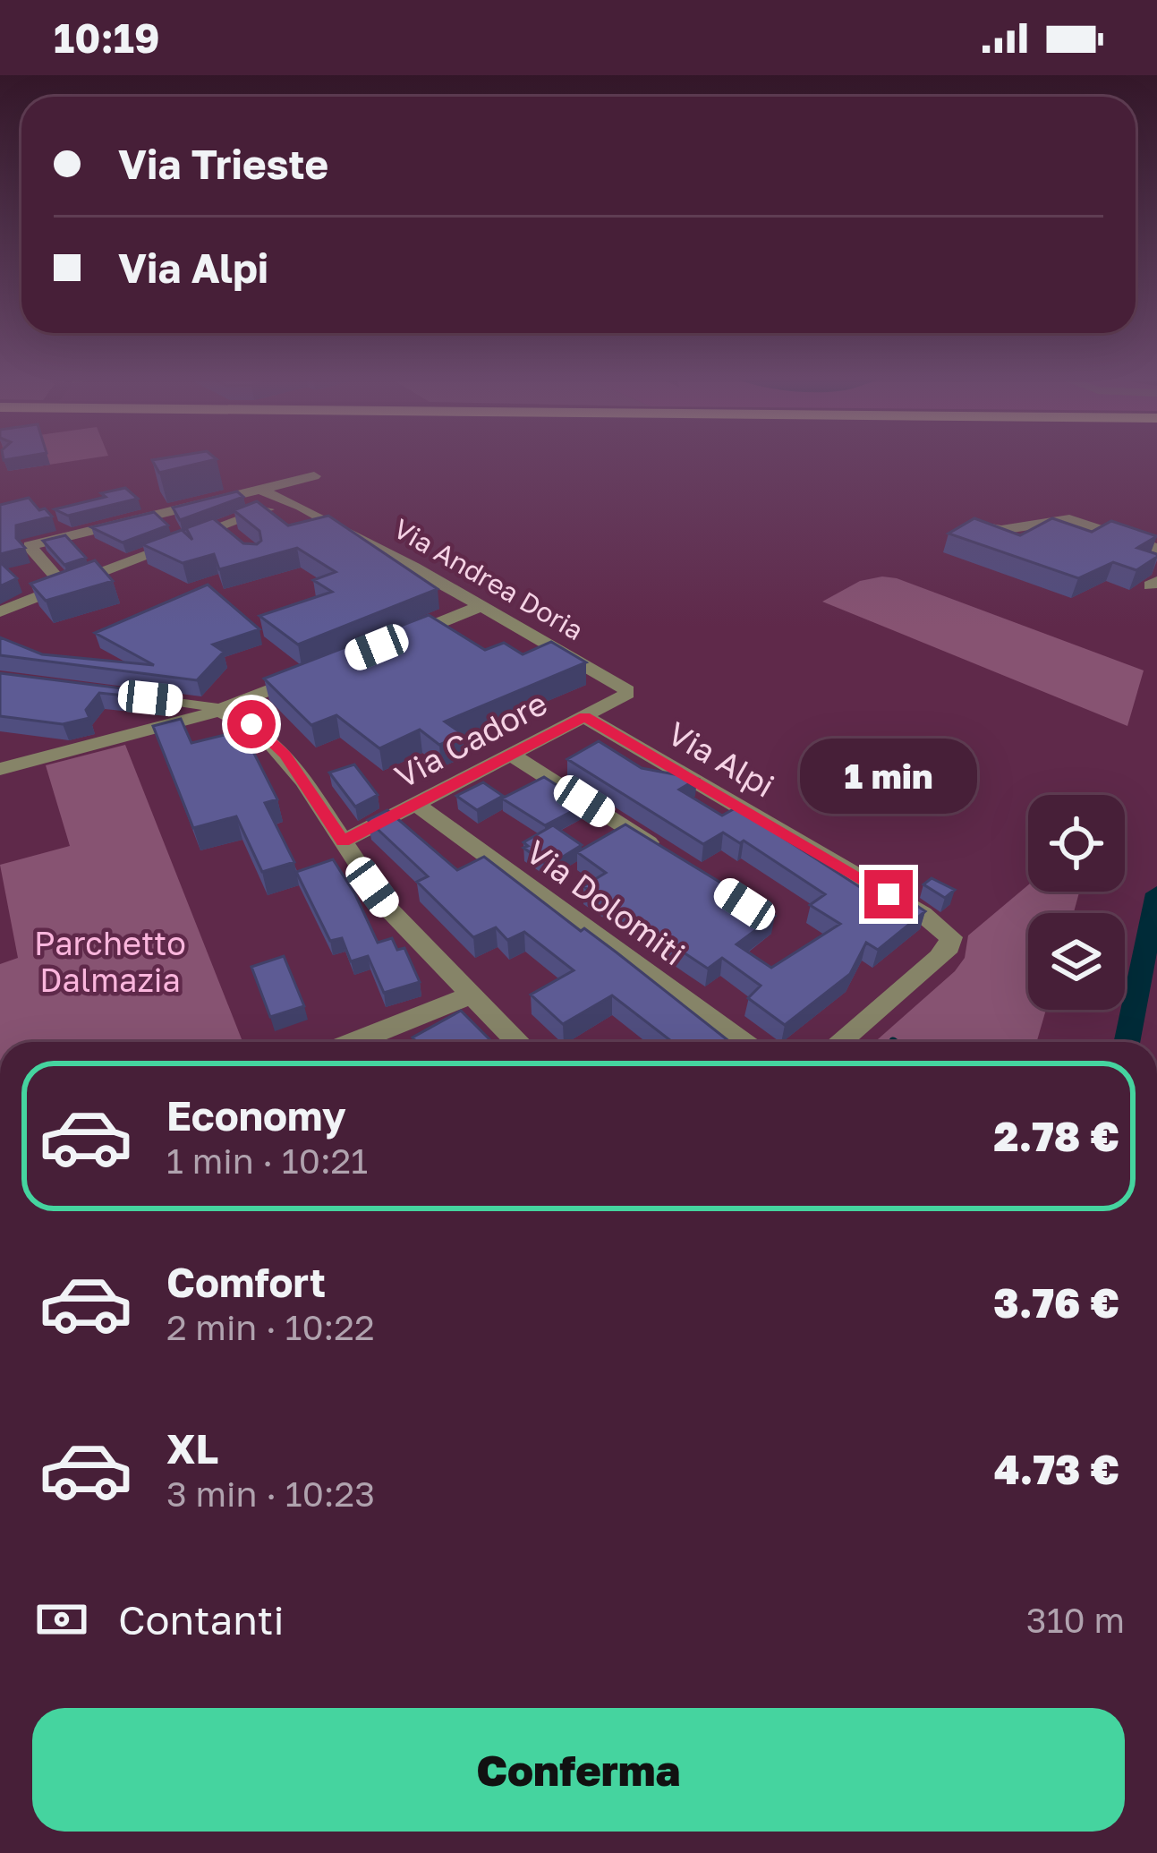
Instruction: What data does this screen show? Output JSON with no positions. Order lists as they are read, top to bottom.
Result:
{
  "streets": {
    "street": [
      "Via Andrea Doria",
      "Via Cadore",
      "Via Alpi",
      "Via Dolomiti"
    ]
  },
  "crossings": [
    ["Via Andrea Doria", "Via Cadore"],
    ["Via Cadore", "Via Alpi"],
    ["Via Cadore", "Via Dolomiti"]
  ],
  "parks": ["Parchetto Dalmazia"],
  "page": {
    "status": "10:19",
    "banner": ["Via Trieste", "Via Alpi"],
    "bubble": "1 min",
    "list": [
      {
        "name": "Economy",
        "note": "1 min · 10:21",
        "value": "2.78 €"
      },
      {
        "name": "Comfort",
        "note": "2 min · 10:22",
        "value": "3.76 €"
      },
      {
        "name": "XL",
        "note": "3 min · 10:23",
        "value": "4.73 €"
      }
    ],
    "pay": ["Contanti", "310 m"],
    "buttons": "Conferma"
  }
}
